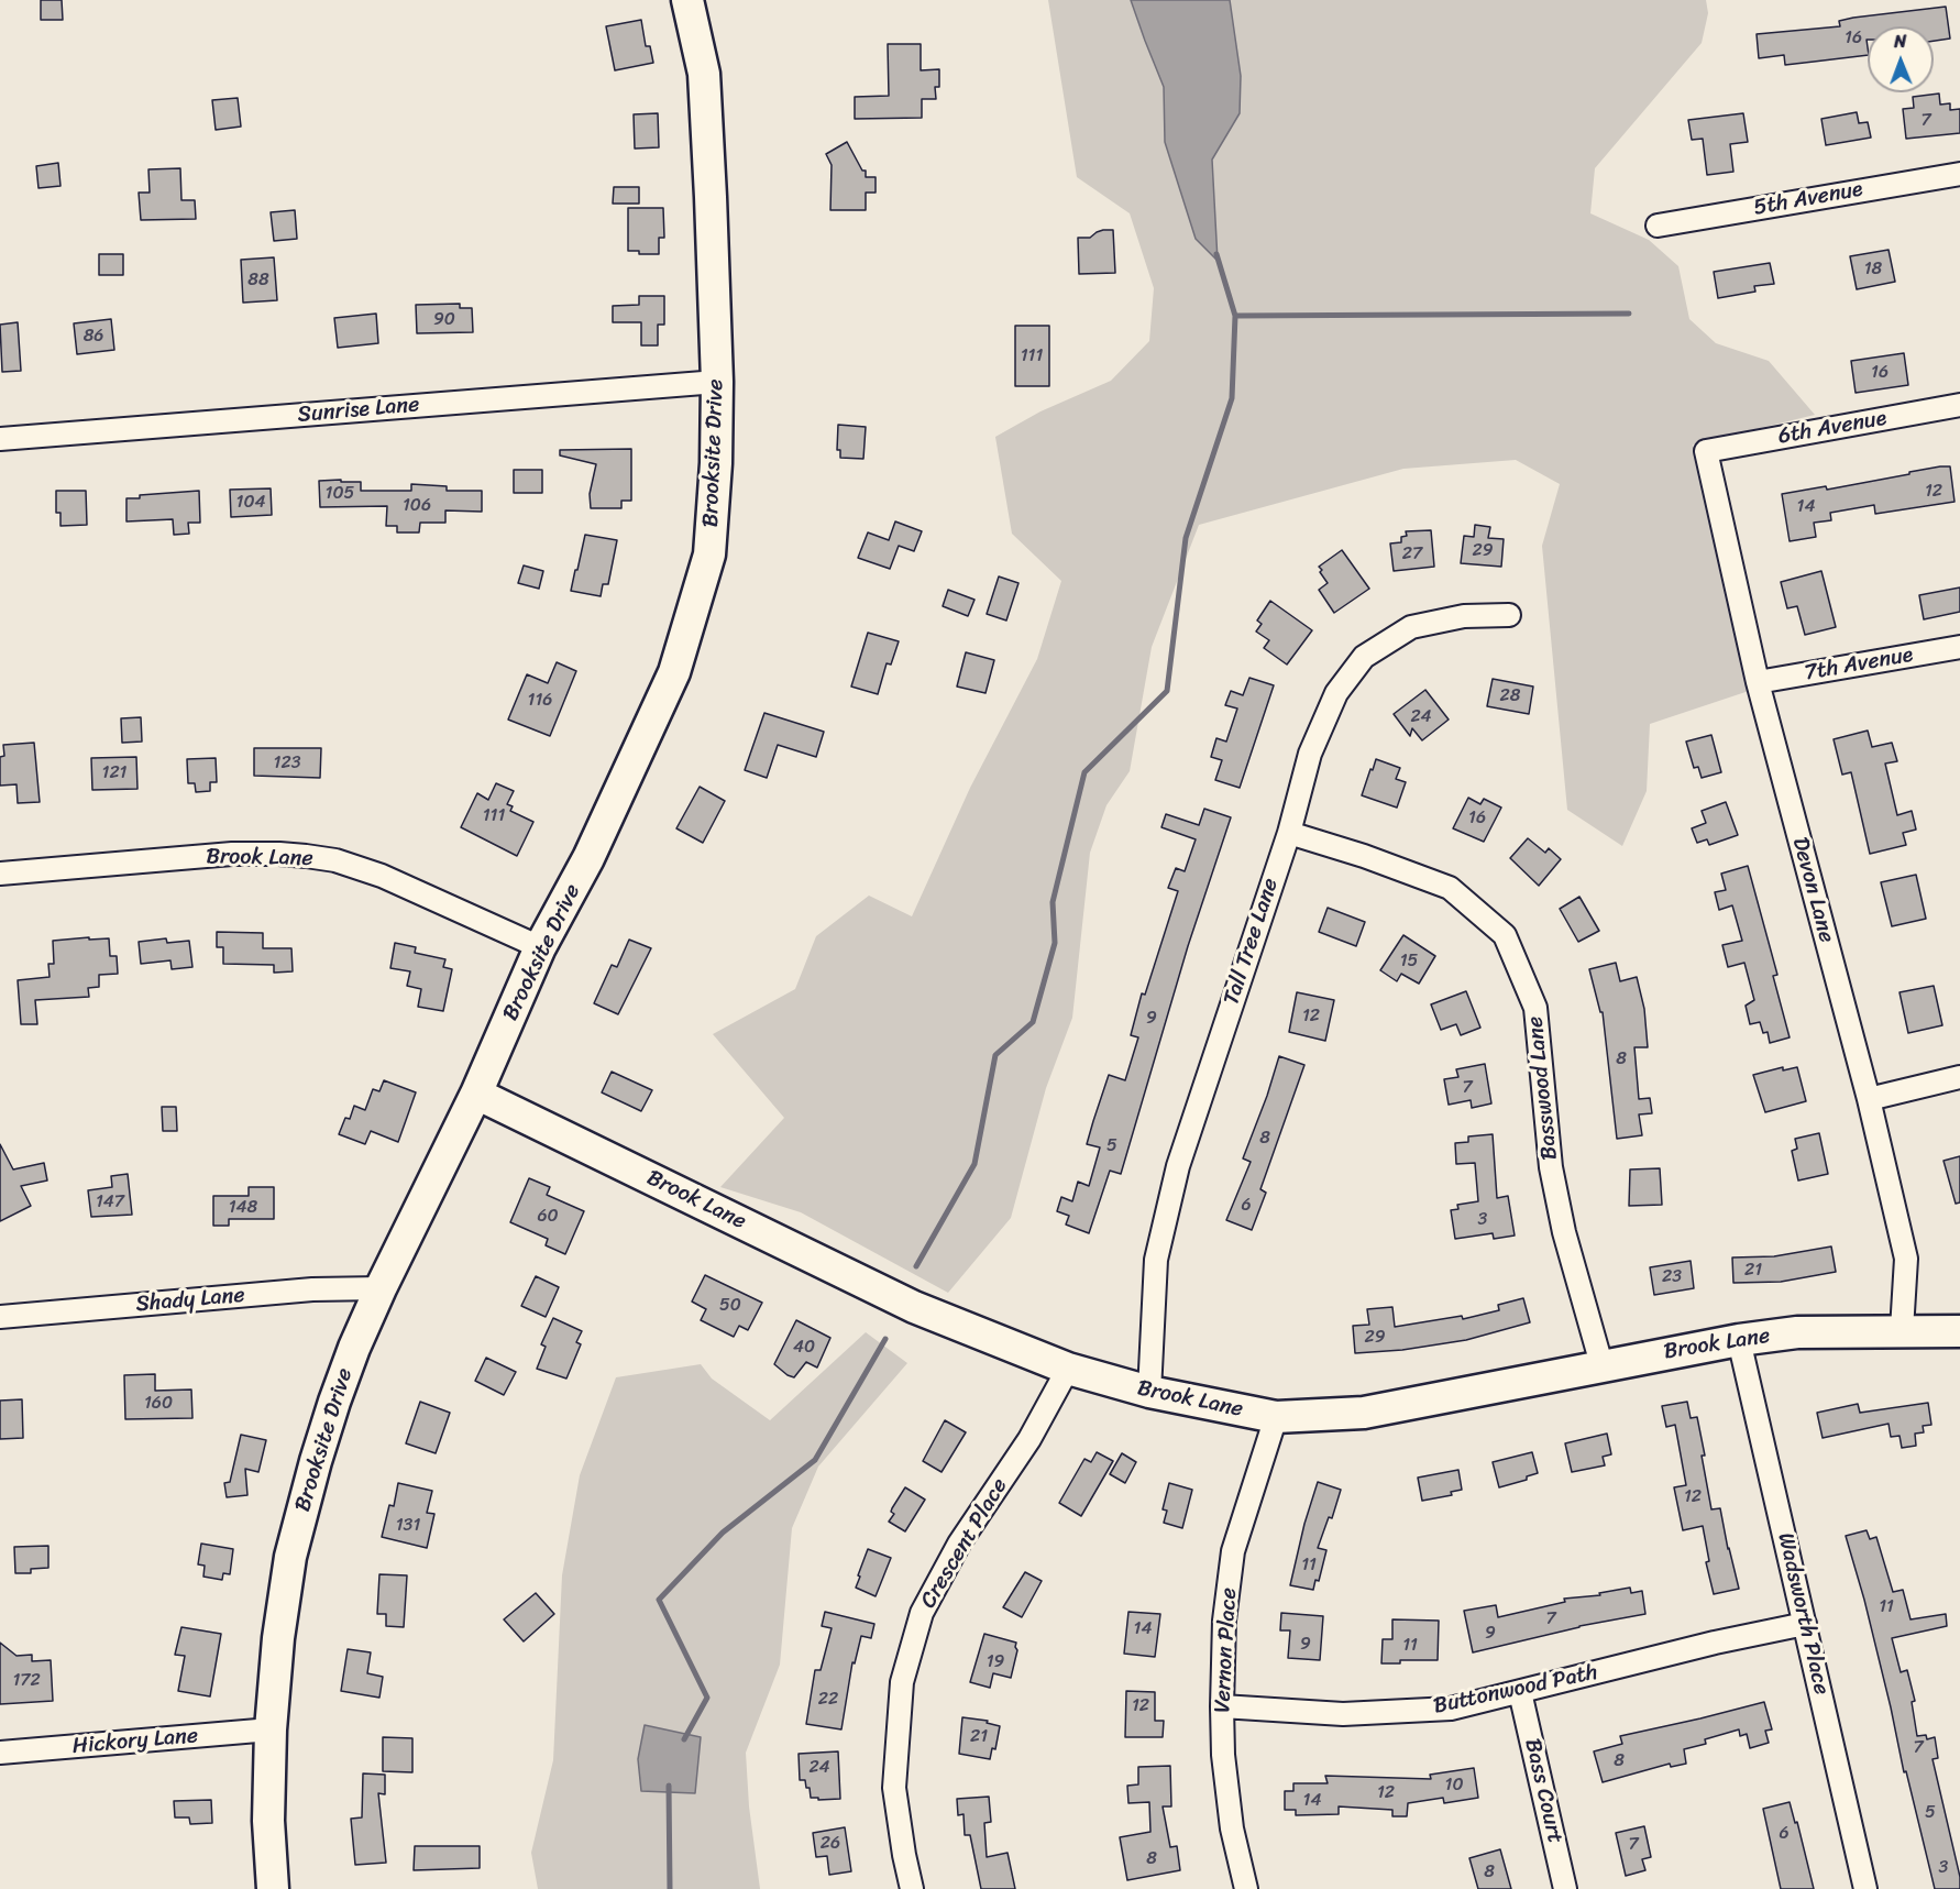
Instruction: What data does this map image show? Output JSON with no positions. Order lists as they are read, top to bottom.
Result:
{
  "streets": {
    "street": [
      "5th Avenue",
      "Sunrise Lane",
      "6th Avenue",
      "Brooksite Drive",
      "7th Avenue",
      "Brook Lane",
      "Devon Lane",
      "Tall Tree Lane",
      "Basswood Lane",
      "Shady Lane",
      "Crescent Place",
      "Wadsworth Place",
      "Vernon Place",
      "Buttonwood Path",
      "Hickory Lane",
      "Bass Court"
    ]
  },
  "crossings": [
    ["Sunrise Lane", "Brooksite Drive"],
    ["6th Avenue", "Devon Lane"],
    ["Brooksite Drive", "Brook Lane"],
    ["Brooksite Drive", "Shady Lane"],
    ["Brooksite Drive", "Hickory Lane"],
    ["7th Avenue", "Devon Lane"],
    ["Brook Lane", "Devon Lane"],
    ["Brook Lane", "Tall Tree Lane"],
    ["Brook Lane", "Basswood Lane"],
    ["Brook Lane", "Crescent Place"],
    ["Brook Lane", "Wadsworth Place"],
    ["Brook Lane", "Vernon Place"],
    ["Tall Tree Lane", "Basswood Lane"],
    ["Wadsworth Place", "Buttonwood Path"],
    ["Vernon Place", "Buttonwood Path"],
    ["Buttonwood Path", "Bass Court"]
  ],
  "house_numbers": [
    "16",
    "7",
    "18",
    "88",
    "90",
    "86",
    "111",
    "16",
    "12",
    "105",
    "104",
    "106",
    "14",
    "29",
    "27",
    "28",
    "116",
    "24",
    "123",
    "121",
    "111",
    "16",
    "15",
    "12",
    "9",
    "8",
    "7",
    "8",
    "5",
    "147",
    "6",
    "148",
    "60",
    "3",
    "21",
    "23",
    "50",
    "29",
    "40",
    "160",
    "12",
    "131",
    "11",
    "11",
    "7",
    "14",
    "9",
    "9",
    "11",
    "19",
    "172",
    "22",
    "12",
    "21",
    "7",
    "8",
    "24",
    "10",
    "12",
    "14",
    "5",
    "6",
    "26",
    "7",
    "8",
    "3",
    "8"
  ],
  "north": "top"
}
